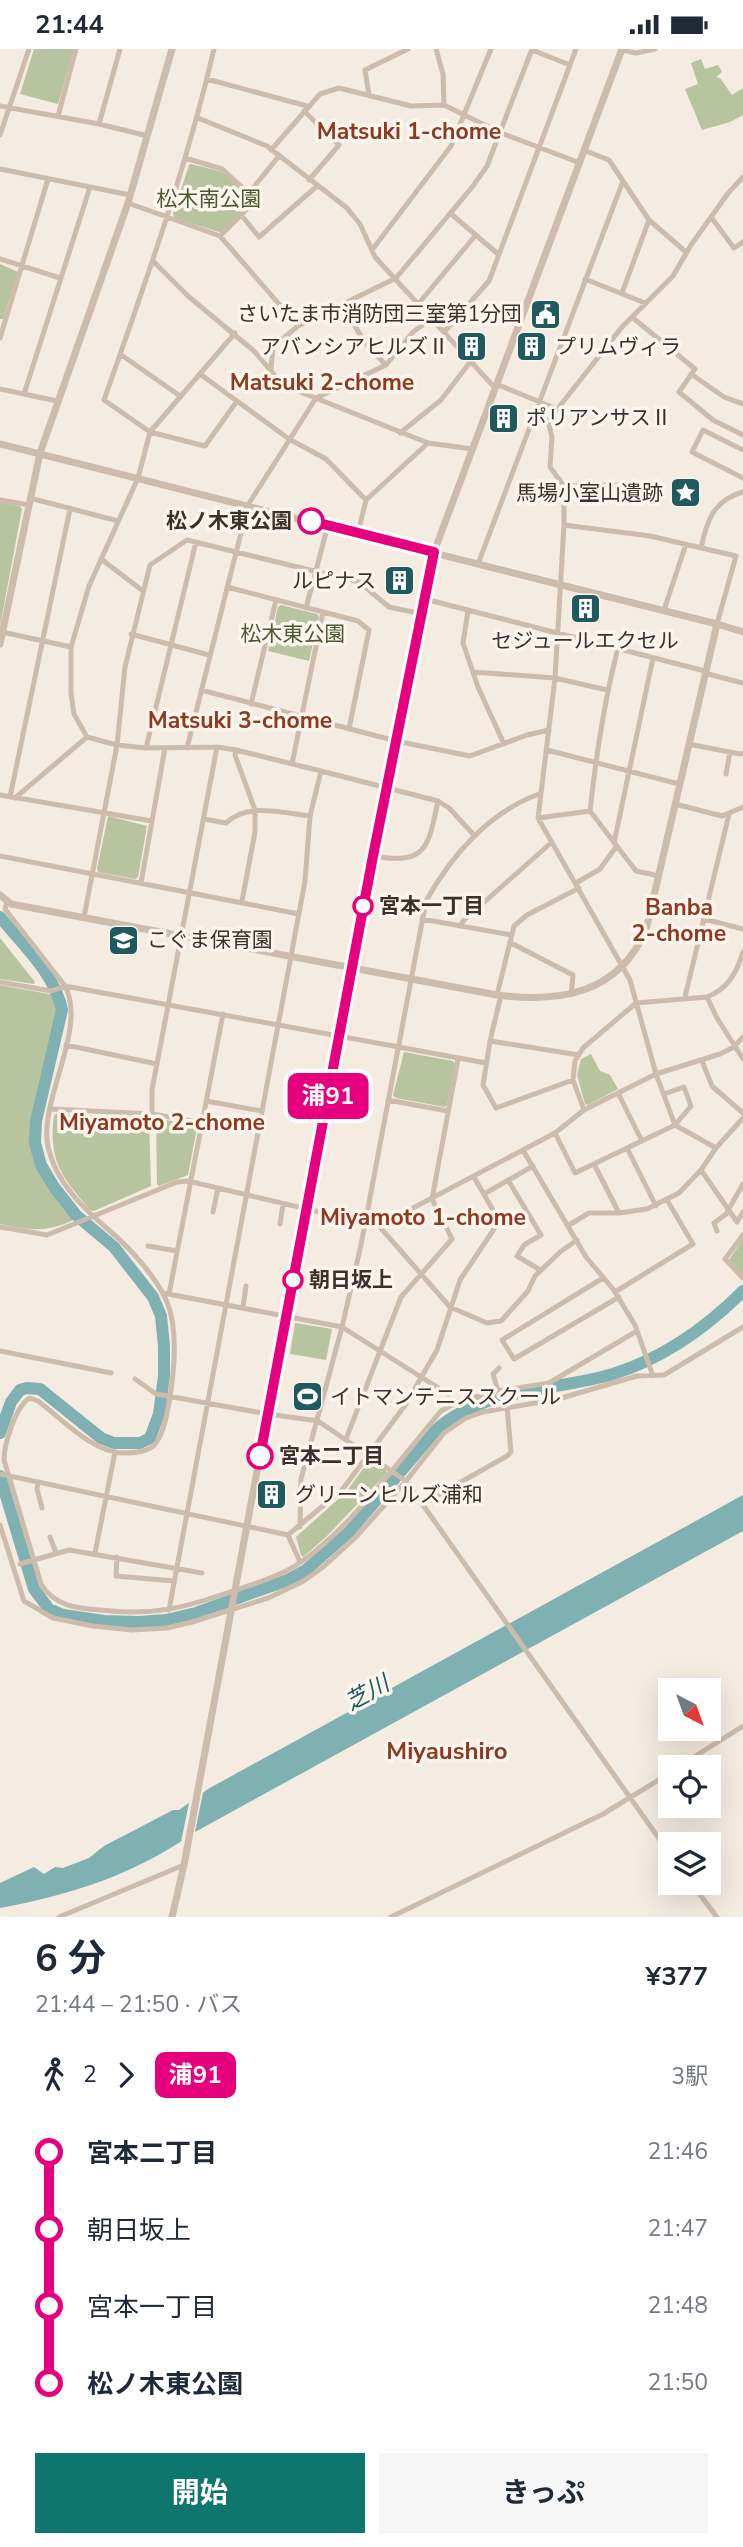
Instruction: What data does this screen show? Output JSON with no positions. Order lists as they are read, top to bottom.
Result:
{
  "districts": [
    "Matsuki 1-chome",
    "Matsuki 2-chome",
    "Matsuki 3-chome",
    "Banba 2-chome",
    "Miyamoto 2-chome",
    "Miyamoto 1-chome",
    "Miyaushiro"
  ],
  "water": ["芝川"],
  "parks": ["松木南公園", "松木東公園"],
  "places": {
    "public building": ["さいたま市消防団三室第1分団"],
    "building": [
      "アバンシアヒルズⅡ",
      "プリムヴィラ",
      "ポリアンサスⅡ",
      "ルピナス",
      "セジュールエクセル",
      "グリーンヒルズ浦和"
    ],
    "place": ["馬場小室山遺跡"],
    "other": [
      "松ノ木東公園",
      "宮本一丁目",
      "朝日坂上",
      "宮本二丁目"
    ],
    "school or university": ["こぐま保育園"],
    "sports": ["イトマンテニススクール"]
  },
  "lines": ["bus line 浦91"],
  "north": "bottom right",
  "page": {
    "status": "21:44",
    "on_map": "浦91",
    "heading": ["6 分", "21:44 – 21:50 · バス", "¥377"],
    "legs": ["2", "浦91", "3駅"],
    "list": [
      {
        "name": "宮本二丁目",
        "value": "21:46"
      },
      {
        "name": "朝日坂上",
        "value": "21:47"
      },
      {
        "name": "宮本一丁目",
        "value": "21:48"
      },
      {
        "name": "松ノ木東公園",
        "value": "21:50"
      }
    ],
    "buttons": ["開始", "きっぷ"]
  }
}
